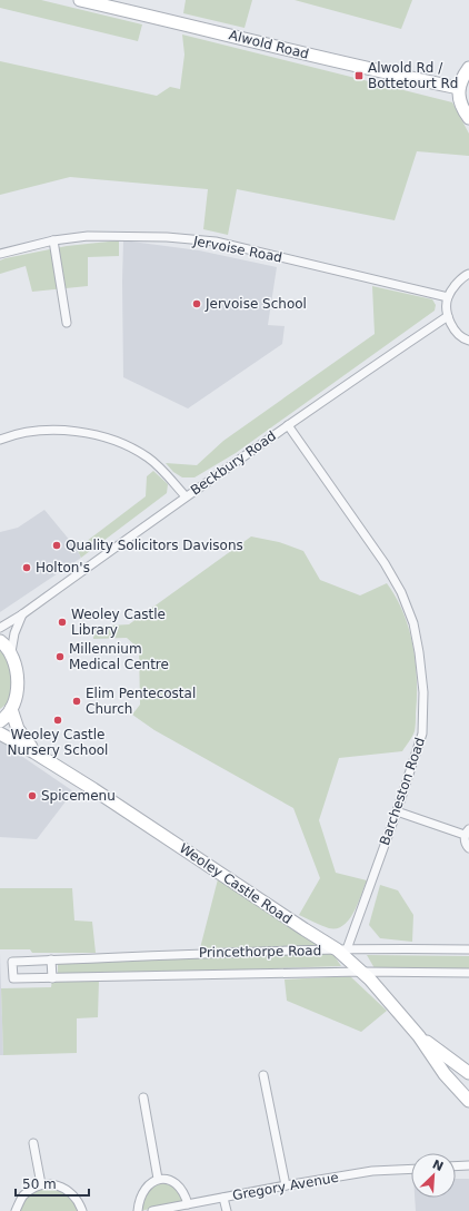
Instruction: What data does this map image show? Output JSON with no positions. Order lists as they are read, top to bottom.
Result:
{
  "streets": {
    "street": [
      "Alwold Road",
      "Jervoise Road",
      "Beckbury Road",
      "Barcheston Road",
      "Weoley Castle Road",
      "Princethorpe Road",
      "Gregory Avenue"
    ]
  },
  "crossings": [
    ["Beckbury Road", "Barcheston Road"],
    ["Barcheston Road", "Weoley Castle Road"],
    ["Barcheston Road", "Princethorpe Road"],
    ["Weoley Castle Road", "Princethorpe Road"]
  ],
  "places": {
    "transit": ["Alwold Rd / Bottetourt Rd"],
    "other": [
      "Jervoise School",
      "Quality Solicitors Davisons",
      "Holton's",
      "Weoley Castle Library",
      "Millennium Medical Centre",
      "Elim Pentecostal Church",
      "Weoley Castle Nursery School",
      "Spicemenu"
    ]
  },
  "scale_bar": "50 m",
  "north": "top right"
}
